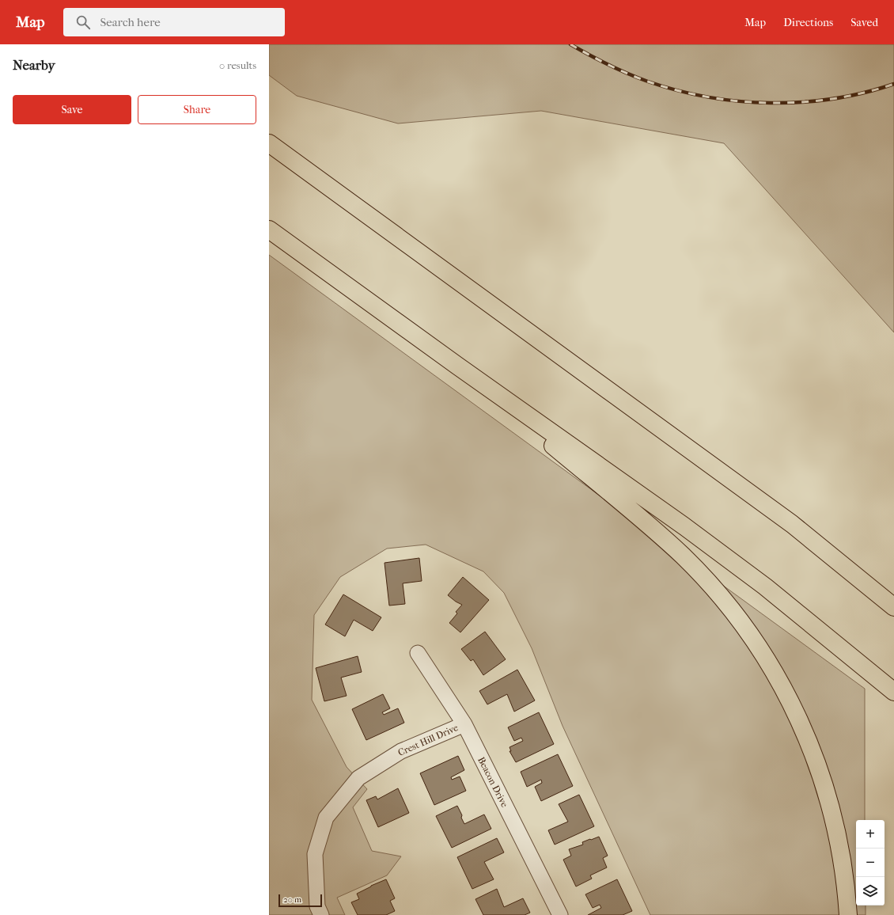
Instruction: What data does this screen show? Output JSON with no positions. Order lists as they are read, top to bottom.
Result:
{
  "streets": {
    "street": ["Crest Hill Drive", "Beacon Drive"]
  },
  "crossings": [
    ["Crest Hill Drive", "Beacon Drive"]
  ],
  "scale_bar": "20 m",
  "page": {
    "header": "Map",
    "search": "Search here",
    "nav": ["Map", "Directions", "Saved"],
    "heading": ["Nearby", "0 results"],
    "buttons": ["Save", "Share"],
    "map_buttons": ["+", "−"],
    "scale": "20 m"
  }
}
